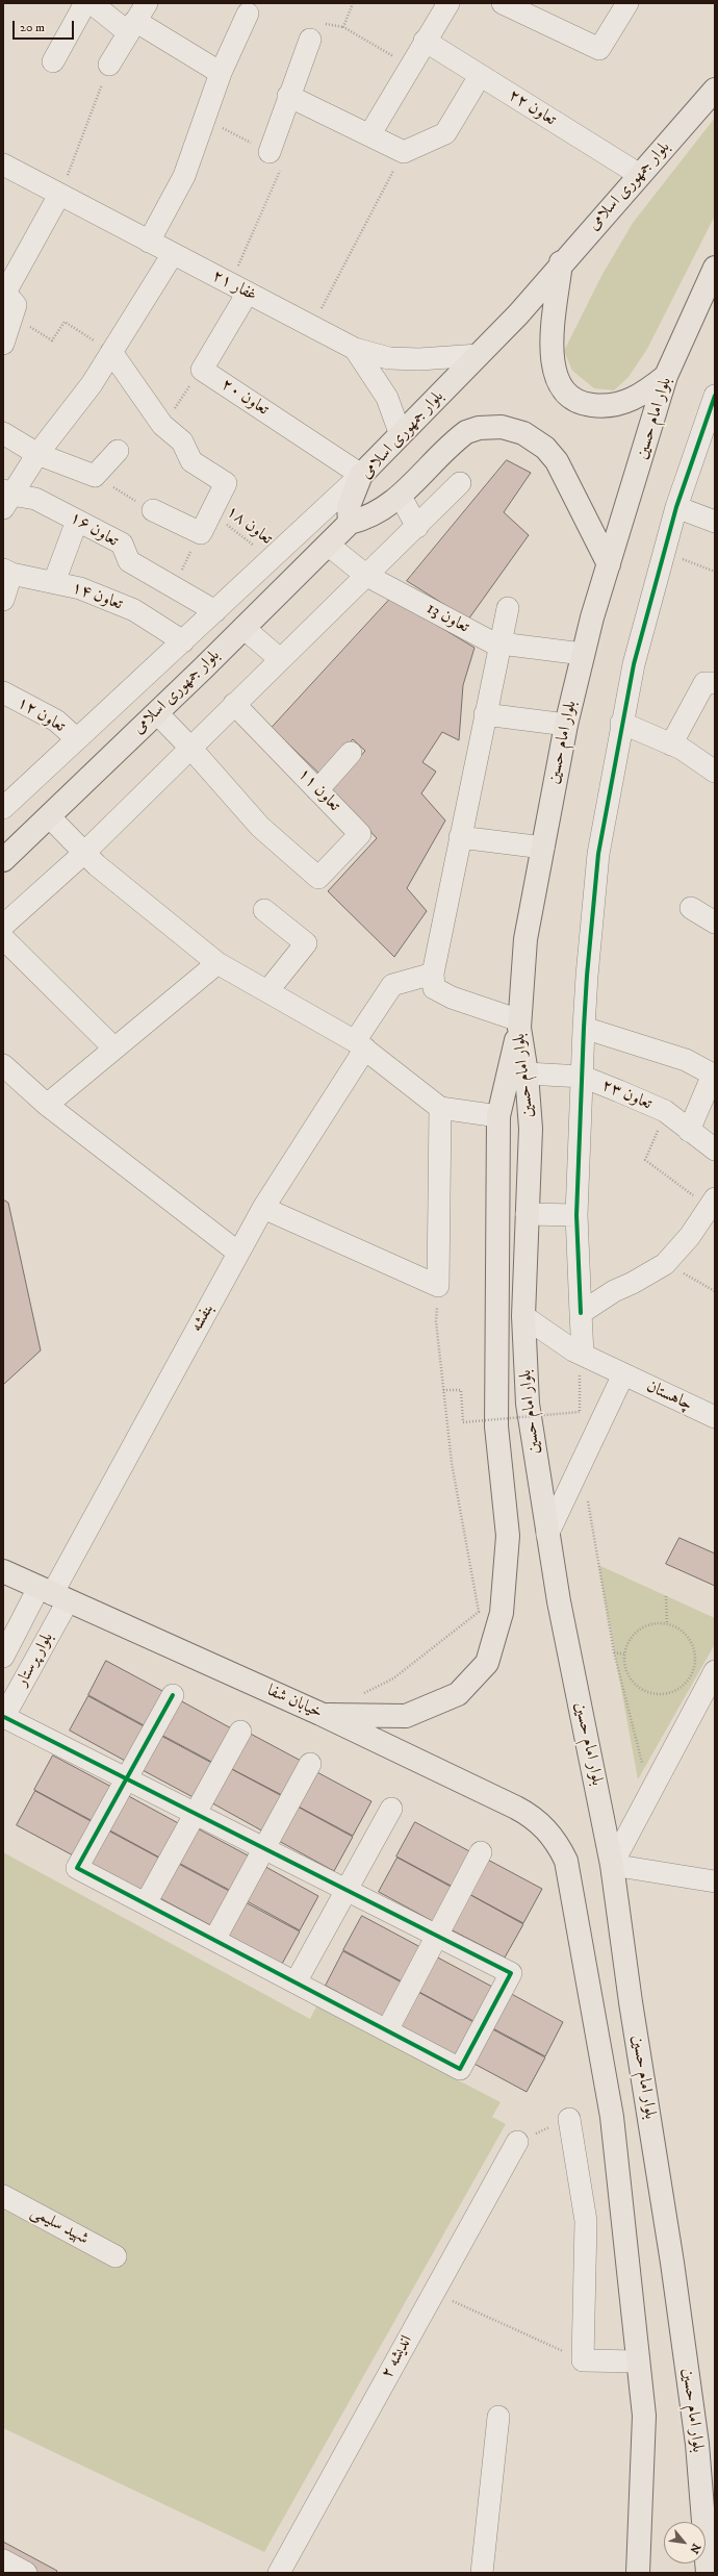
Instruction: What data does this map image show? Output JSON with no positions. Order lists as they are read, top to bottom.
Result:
{
  "streets": {
    "main road": ["بلوار جمهوری اسلامی", "بلوار امام حسین", "خیابان شفا"],
    "street": [
      "تعاون ۲۲",
      "غفار ۲۱",
      "تعاون ۲۰",
      "تعاون ۱۶",
      "تعاون ۱۴",
      "تعاون 13",
      "تعاون ۱۲",
      "تعاون ۱۱",
      "تعاون ۲۳",
      "بنفشه",
      "چاهستان",
      "بلوار پرستار",
      "شهید سلیمی",
      "اندیشه ۲"
    ],
    "path": ["تعاون ۱۸"]
  },
  "crossings": [
    ["تعاون ۲۲", "بلوار جمهوری اسلامی"],
    ["بلوار جمهوری اسلامی", "غفار ۲۱"],
    ["بلوار جمهوری اسلامی", "تعاون ۲۰"],
    ["بلوار جمهوری اسلامی", "تعاون 13"],
    ["بلوار امام حسین", "تعاون 13"],
    ["بلوار امام حسین", "تعاون ۲۳"],
    ["بلوار امام حسین", "چاهستان"],
    ["بنفشه", "بلوار پرستار"],
    ["بنفشه", "خیابان شفا"],
    ["بلوار پرستار", "خیابان شفا"]
  ],
  "scale_bar": "20 m",
  "north": "bottom right"
}
